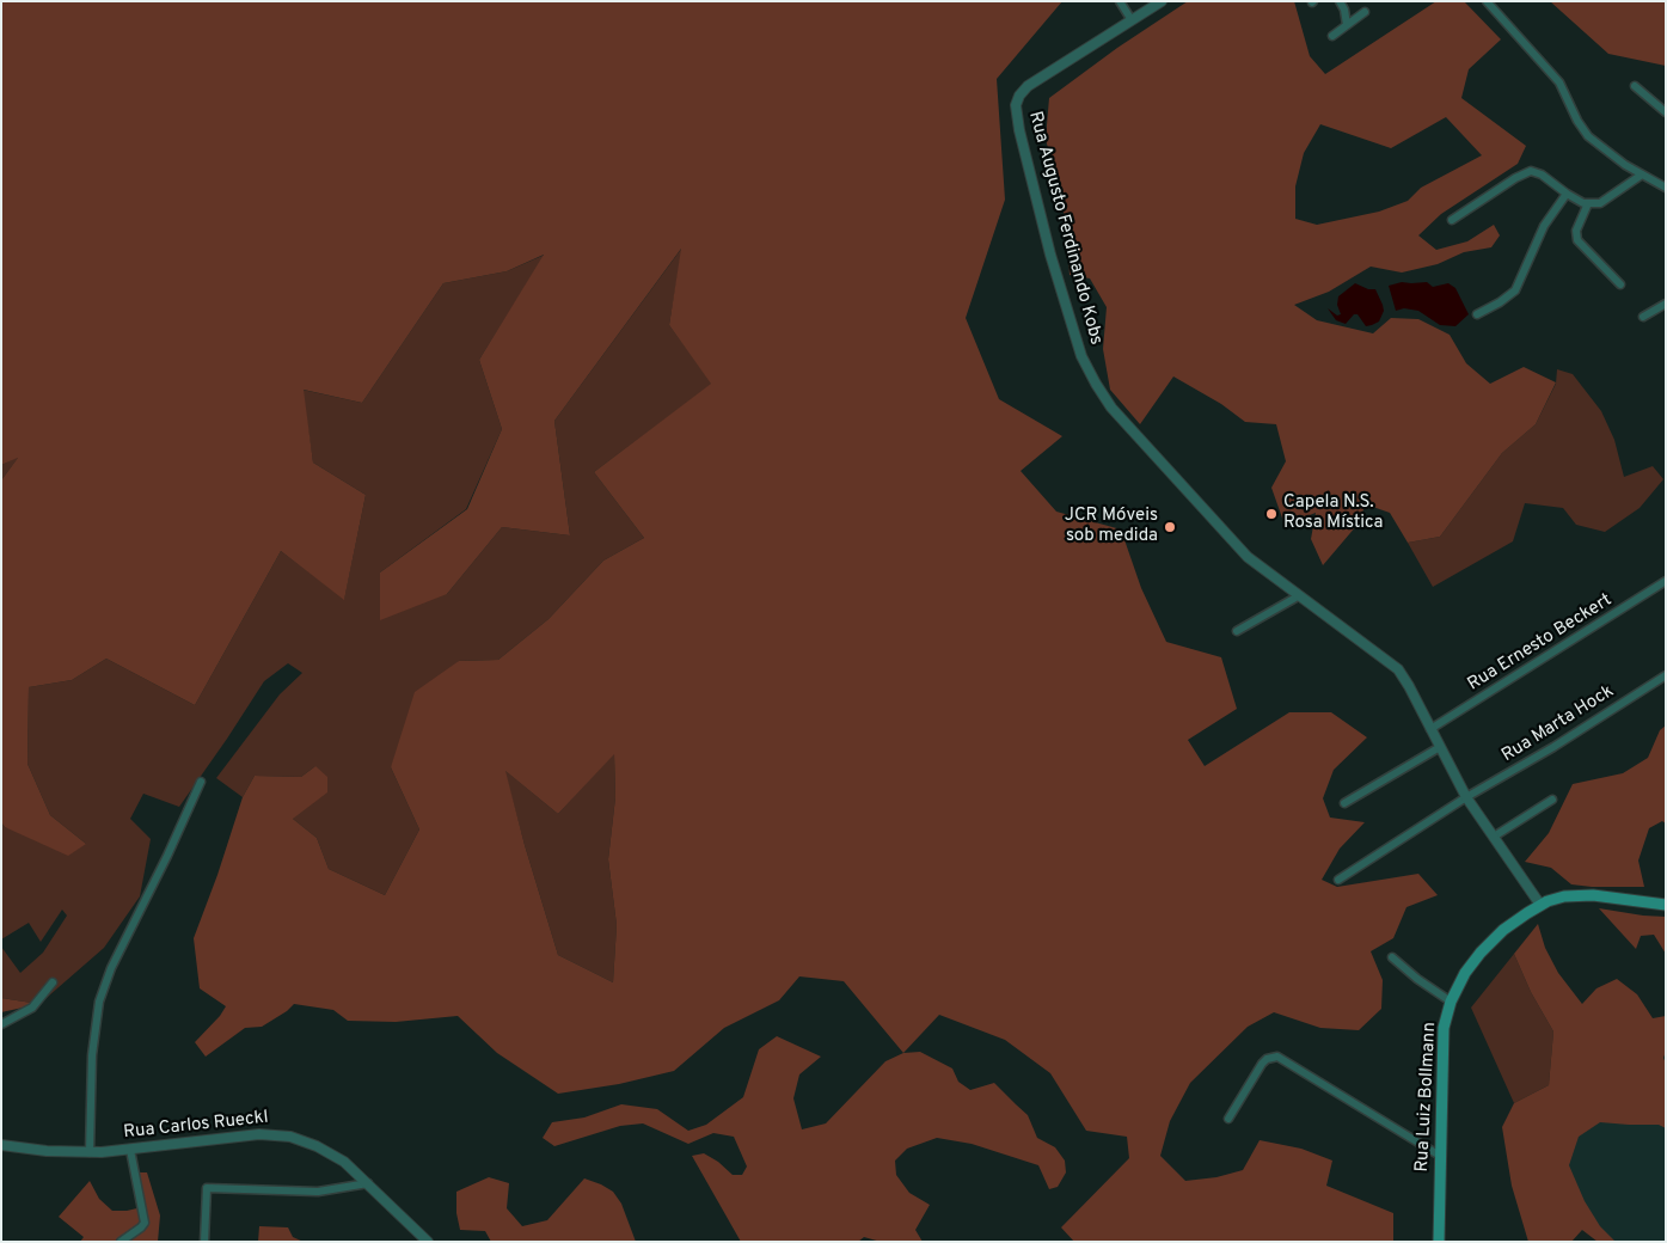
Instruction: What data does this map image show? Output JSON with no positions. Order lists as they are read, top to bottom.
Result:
{
  "streets": {
    "main road": ["Rua Luiz Bollmann"],
    "street": [
      "Rua Augusto Ferdinando Kobs",
      "Rua Ernesto Beckert",
      "Rua Marta Hock",
      "Rua Carlos Rueckl"
    ]
  },
  "crossings": [
    ["Rua Augusto Ferdinando Kobs", "Rua Ernesto Beckert"],
    ["Rua Augusto Ferdinando Kobs", "Rua Marta Hock"],
    ["Rua Augusto Ferdinando Kobs", "Rua Luiz Bollmann"]
  ],
  "places": ["Capela N.S. Rosa Mística", "JCR Móveis sob medida"]
}
